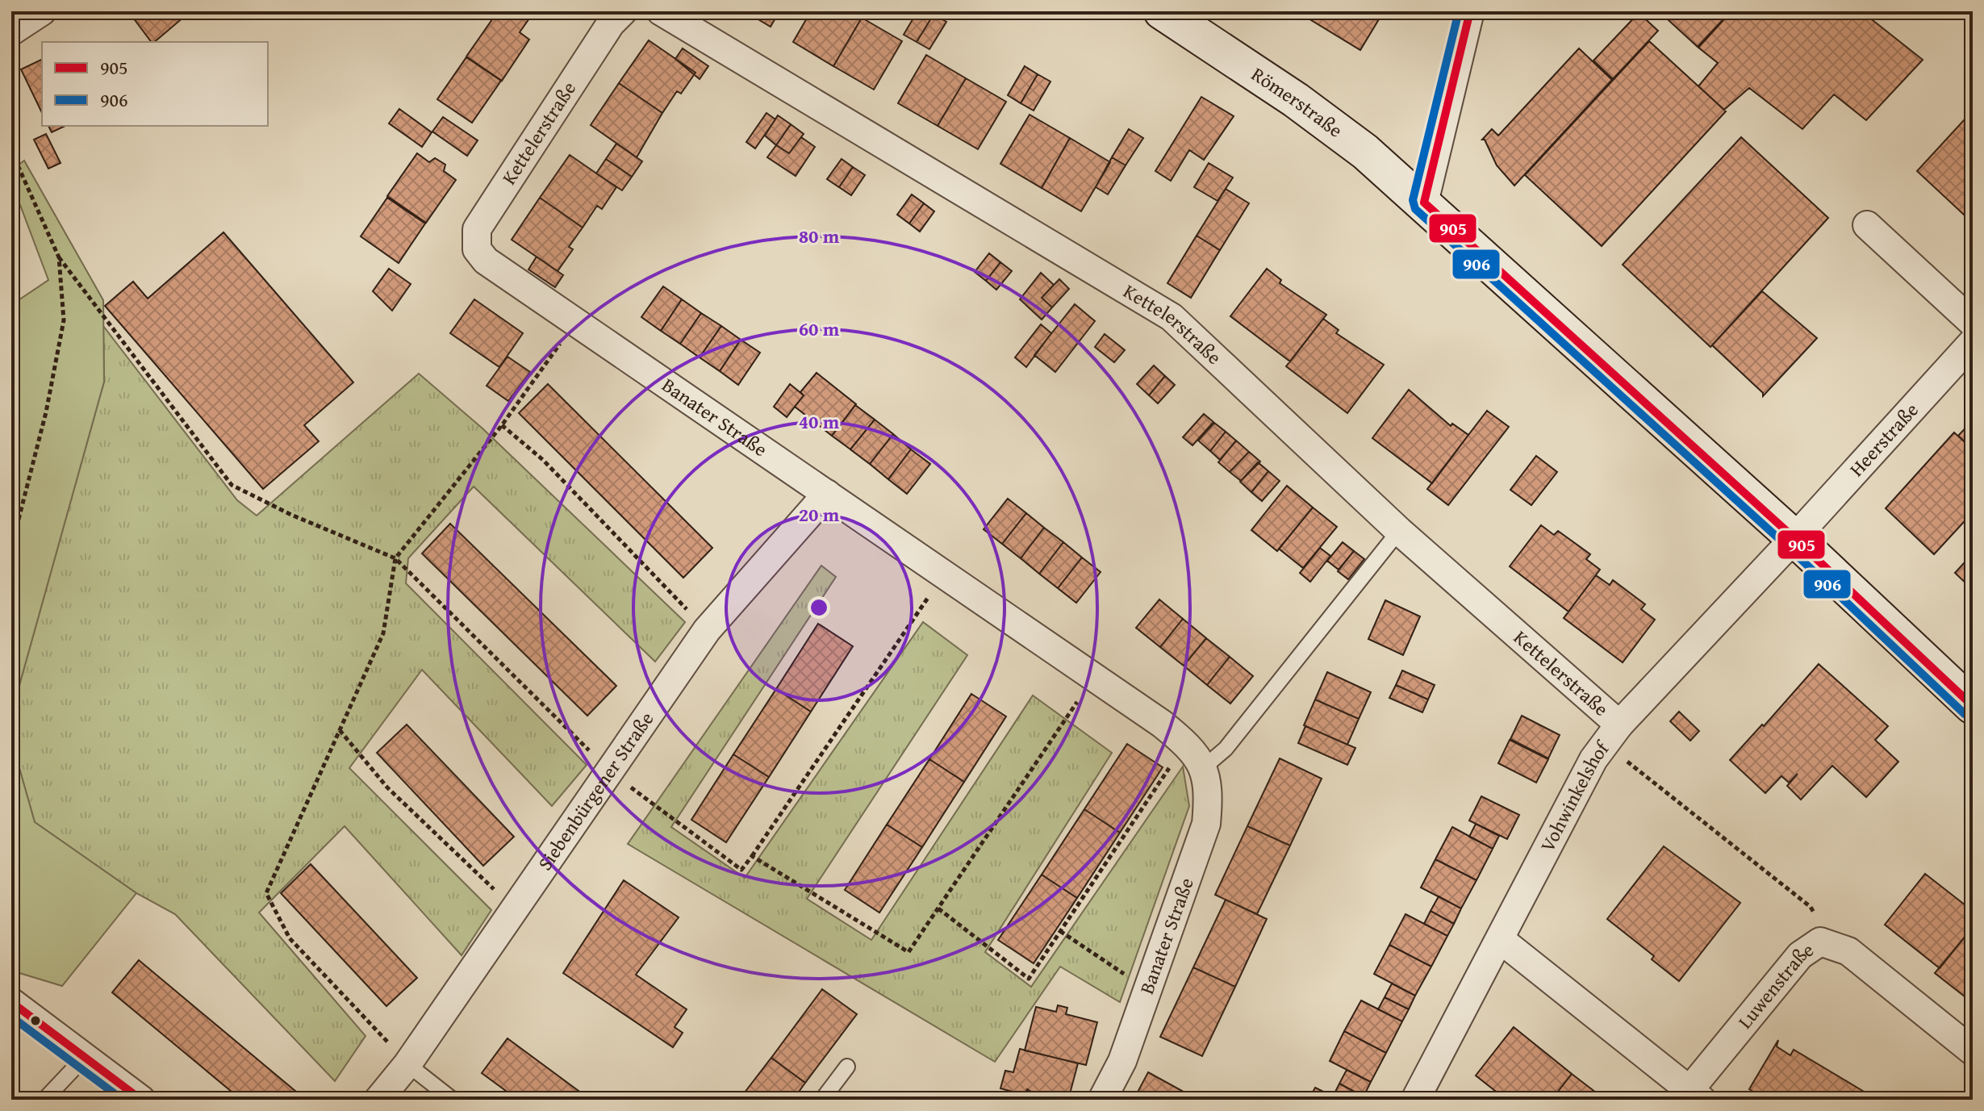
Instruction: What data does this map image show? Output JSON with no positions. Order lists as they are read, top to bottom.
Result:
{
  "streets": {
    "main road": ["Römerstraße"],
    "street": [
      "Kettelerstraße",
      "Banater Straße",
      "Heerstraße",
      "Siebenbürgener Straße",
      "Vohwinkelshof",
      "Luwenstraße"
    ]
  },
  "crossings": [
    ["Kettelerstraße", "Banater Straße"],
    ["Kettelerstraße", "Vohwinkelshof"],
    ["Banater Straße", "Siebenbürgener Straße"],
    ["Heerstraße", "Vohwinkelshof"],
    ["Vohwinkelshof", "Luwenstraße"]
  ],
  "lines": ["transit line 905", "transit line 906"],
  "legend": ["905", "906"],
  "rings": [
    "80 m",
    "60 m",
    "40 m",
    "20 m"
  ]
}
